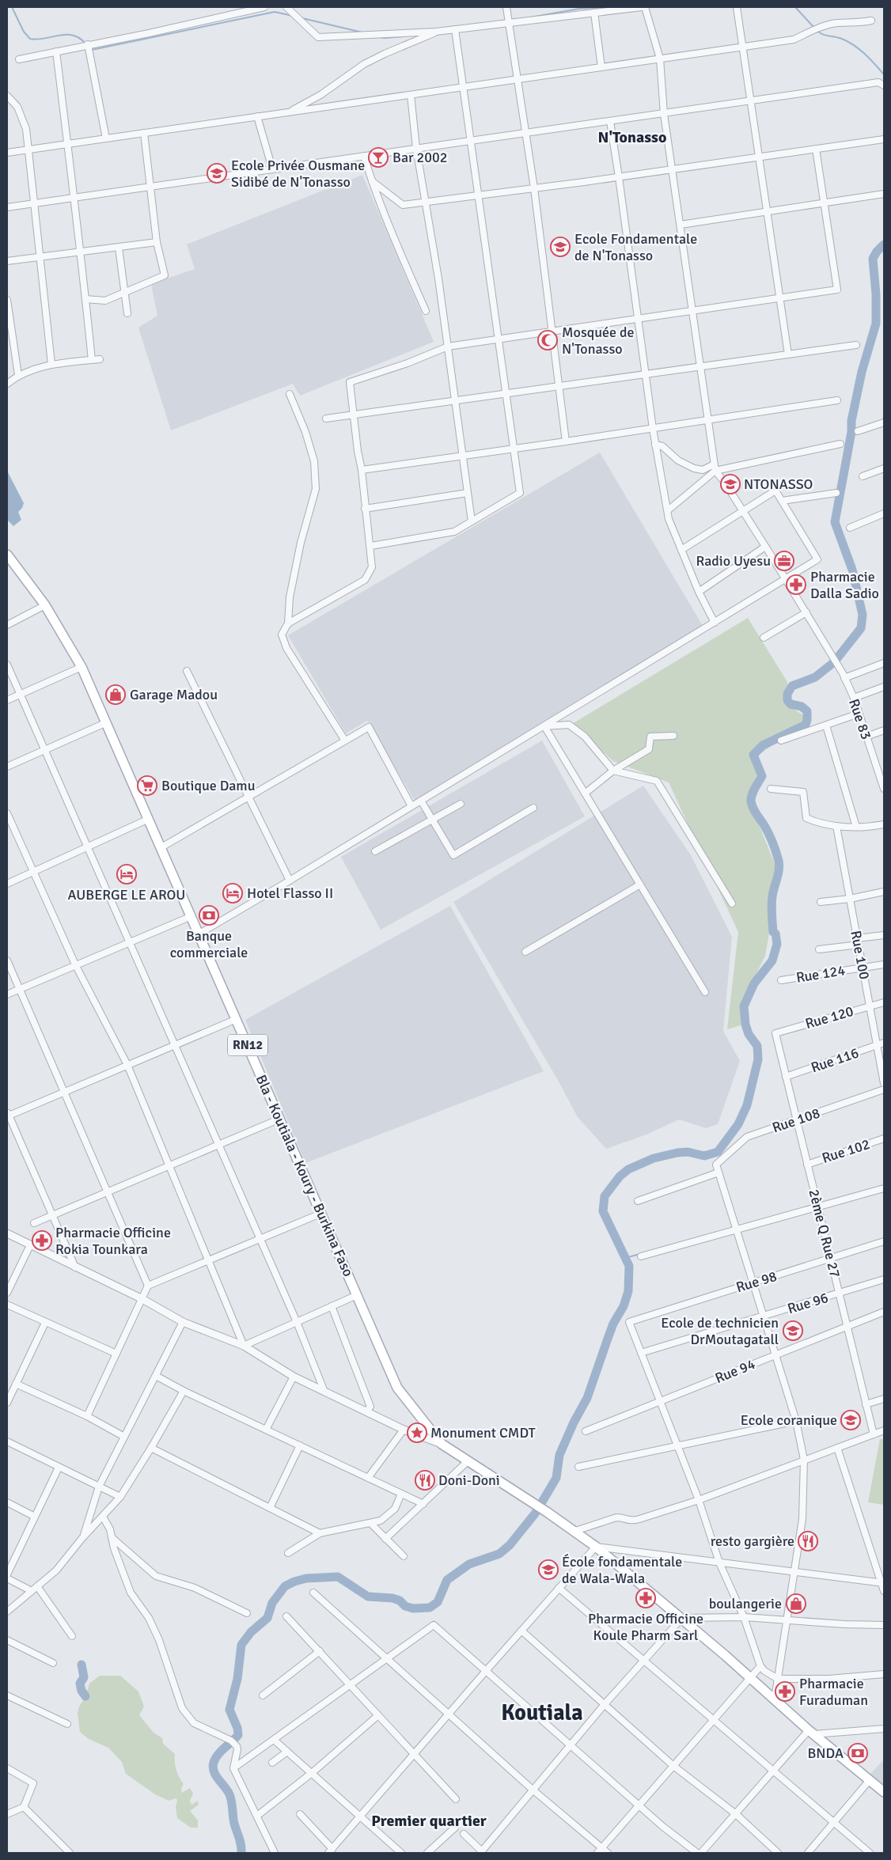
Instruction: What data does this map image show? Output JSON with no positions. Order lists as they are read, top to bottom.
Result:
{
  "streets": {
    "main road": ["RN12", "Bla - Koutiala - Koury - Burkina Faso"],
    "street": [
      "Rue 83",
      "Rue 100",
      "Rue 124",
      "Rue 120",
      "Rue 116",
      "Rue 108",
      "Rue 102",
      "2ème Q Rue 27",
      "Rue 98",
      "Rue 96",
      "Rue 94"
    ]
  },
  "crossings": [
    ["Rue 100", "Rue 124"],
    ["Rue 100", "Rue 120"],
    ["Rue 100", "Rue 116"],
    ["Rue 120", "2ème Q Rue 27"],
    ["RN12", "Bla - Koutiala - Koury - Burkina Faso"],
    ["Rue 116", "2ème Q Rue 27"],
    ["Rue 108", "2ème Q Rue 27"],
    ["Rue 102", "2ème Q Rue 27"],
    ["2ème Q Rue 27", "Rue 98"],
    ["2ème Q Rue 27", "Rue 96"],
    ["2ème Q Rue 27", "Rue 94"],
    ["Rue 98", "Rue 96"]
  ],
  "districts": ["N'Tonasso", "Koutiala", "Premier quartier"],
  "places": {
    "bar": ["Bar 2002"],
    "school or university": [
      "Ecole Privée Ousmane Sidibé de N'Tonasso",
      "Ecole Fondamentale de N'Tonasso",
      "NTONASSO",
      "Ecole de technicien DrMoutagatall",
      "Ecole coranique",
      "École fondamentale de Wala-Wala"
    ],
    "mosque": ["Mosquée de N'Tonasso"],
    "office": ["Radio Uyesu"],
    "pharmacy": [
      "Pharmacie Dalla Sadio",
      "Pharmacie Officine Rokia Tounkara",
      "Pharmacie Officine Koule Pharm Sarl",
      "Pharmacie Furaduman"
    ],
    "shop": ["Garage Madou", "boulangerie"],
    "supermarket": ["Boutique Damu"],
    "hotel": ["AUBERGE LE AROU", "Hotel Flasso II"],
    "bank": ["Banque commerciale", "BNDA"],
    "place": ["Monument CMDT"],
    "restaurant": ["Doni-Doni", "resto gargière"]
  }
}
